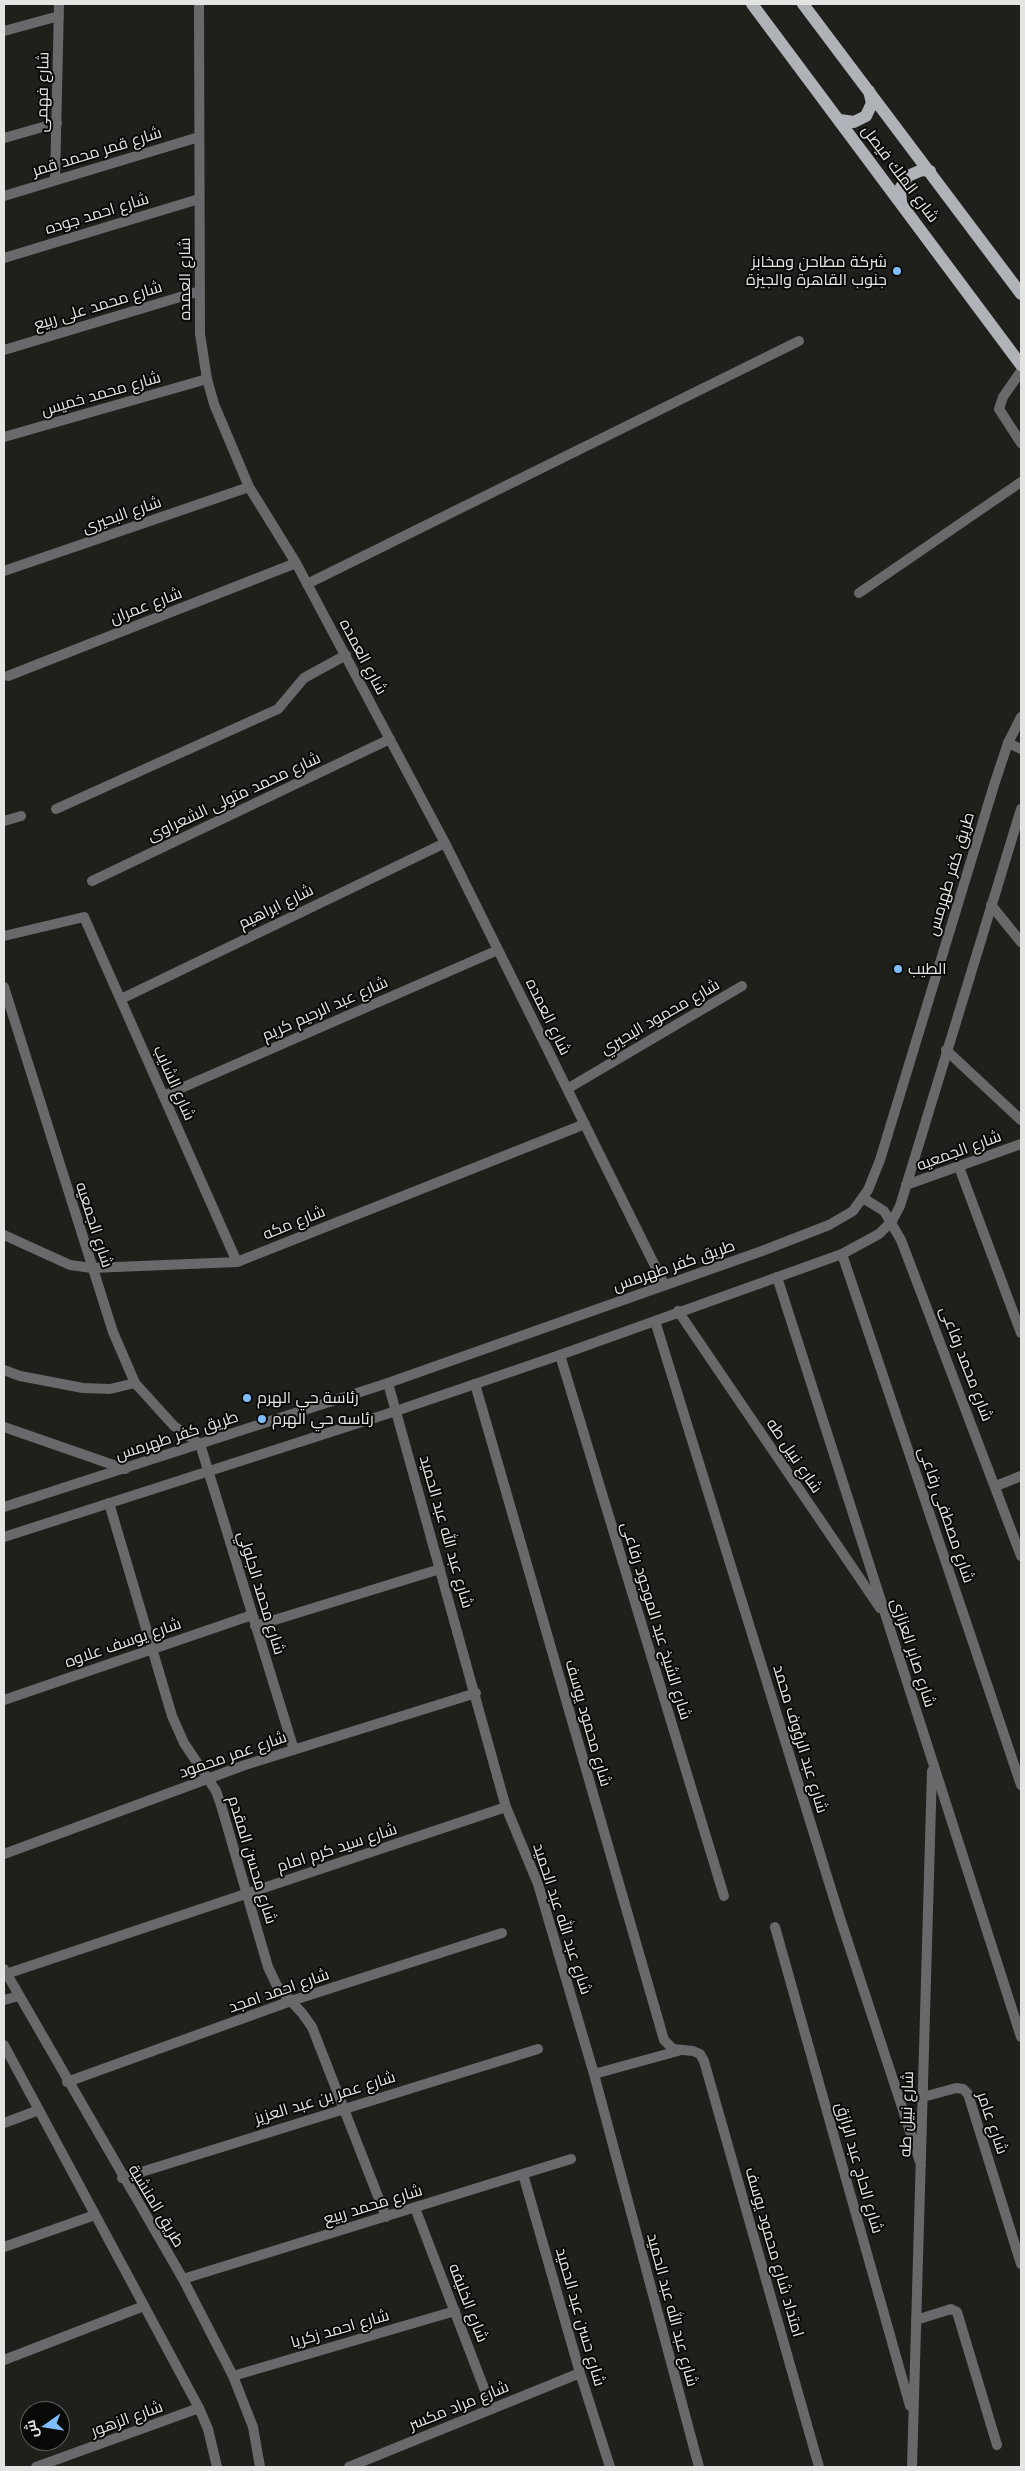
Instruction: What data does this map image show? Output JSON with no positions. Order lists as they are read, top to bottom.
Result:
{
  "streets": {
    "main road": ["شارع الملك فيصل"],
    "street": [
      "شارع فهمى",
      "شارع قمر محمد قمر",
      "شارع احمد جوده",
      "شارع العمده",
      "شارع محمد على ربيع",
      "شارع محمد خميس",
      "شارع البحيرى",
      "شارع عمران",
      "شارع محمد متولى الشعراوى",
      "طريق كفر طهرمس",
      "شارع ابراهيم",
      "شارع عبد الرحيم كريم",
      "شارع محمود البحيري",
      "شارع الشايب",
      "شارع الجمعيه",
      "شارع مكه",
      "شارع محمد رفاعى",
      "شارع نبيل طه",
      "شارع مصطفى رفاعى",
      "شارع عبد الله عبد الحميد",
      "شارع محمد الجلولي",
      "شارع الشيخ عبد الموجود رفاعى",
      "شارع يوسف علاوه",
      "شارع صابر العزازى",
      "شارع محمود يوسف",
      "شارع عبد الرؤوف محمد",
      "شارع عمر محمود",
      "شارع سيد كرم امام",
      "شارع محسن المقدم",
      "شارع احمد امجد",
      "شارع عمر بن عبد العزيز",
      "شارع عامر",
      "شارع الحاج عبد الرازق",
      "شارع محمد ربيع",
      "طريق المنشية",
      "امتداد شارع محمود يوسف",
      "شارع الخليفه",
      "شارع حسن عبد الحميد",
      "شارع احمد زكريا",
      "شارع مراد مكسر",
      "شارع الزهور"
    ]
  },
  "crossings": [
    ["شارع فهمى", "شارع قمر محمد قمر"],
    ["شارع قمر محمد قمر", "شارع العمده"],
    ["شارع احمد جوده", "شارع العمده"],
    ["شارع العمده", "شارع محمد على ربيع"],
    ["شارع العمده", "شارع محمد خميس"],
    ["شارع العمده", "شارع البحيرى"],
    ["شارع العمده", "شارع عمران"],
    ["شارع العمده", "شارع محمد متولى الشعراوى"],
    ["شارع العمده", "طريق كفر طهرمس"],
    ["شارع العمده", "شارع ابراهيم"],
    ["شارع العمده", "شارع عبد الرحيم كريم"],
    ["شارع العمده", "شارع محمود البحيري"],
    ["شارع العمده", "شارع مكه"],
    ["طريق كفر طهرمس", "شارع الجمعيه"],
    ["طريق كفر طهرمس", "شارع محمد رفاعى"],
    ["طريق كفر طهرمس", "شارع عبد الله عبد الحميد"],
    ["طريق كفر طهرمس", "شارع محمد الجلولي"],
    ["شارع ابراهيم", "شارع الشايب"],
    ["شارع عبد الرحيم كريم", "شارع الشايب"],
    ["شارع الشايب", "شارع مكه"],
    ["شارع الجمعيه", "شارع مكه"],
    ["شارع الجمعيه", "شارع محمد الجلولي"],
    ["شارع نبيل طه", "شارع صابر العزازى"],
    ["شارع نبيل طه", "شارع عبد الرؤوف محمد"],
    ["شارع نبيل طه", "شارع عامر"],
    ["شارع نبيل طه", "شارع الحاج عبد الرازق"],
    ["شارع عبد الله عبد الحميد", "شارع عمر محمود"],
    ["شارع عبد الله عبد الحميد", "شارع سيد كرم امام"],
    ["شارع محمد الجلولي", "شارع يوسف علاوه"],
    ["شارع محمد الجلولي", "شارع عمر محمود"],
    ["شارع يوسف علاوه", "شارع محسن المقدم"],
    ["شارع محمود يوسف", "امتداد شارع محمود يوسف"],
    ["شارع عمر محمود", "شارع محسن المقدم"],
    ["شارع سيد كرم امام", "شارع محسن المقدم"],
    ["شارع سيد كرم امام", "طريق المنشية"],
    ["شارع محسن المقدم", "شارع احمد امجد"],
    ["شارع محسن المقدم", "شارع عمر بن عبد العزيز"],
    ["شارع محسن المقدم", "شارع محمد ربيع"],
    ["شارع احمد امجد", "طريق المنشية"],
    ["شارع عمر بن عبد العزيز", "طريق المنشية"],
    ["شارع محمد ربيع", "طريق المنشية"],
    ["شارع محمد ربيع", "شارع الخليفه"],
    ["شارع محمد ربيع", "شارع حسن عبد الحميد"],
    ["طريق المنشية", "شارع احمد زكريا"],
    ["شارع الخليفه", "شارع احمد زكريا"],
    ["شارع الخليفه", "شارع مراد مكسر"],
    ["شارع حسن عبد الحميد", "شارع مراد مكسر"]
  ],
  "places": [
    "شركة مطاحن ومخابز جنوب القاهرة والجيزة",
    "الطيب",
    "رئاسة حي الهرم",
    "رئاسه حي الهرم"
  ],
  "north": "left"
}
